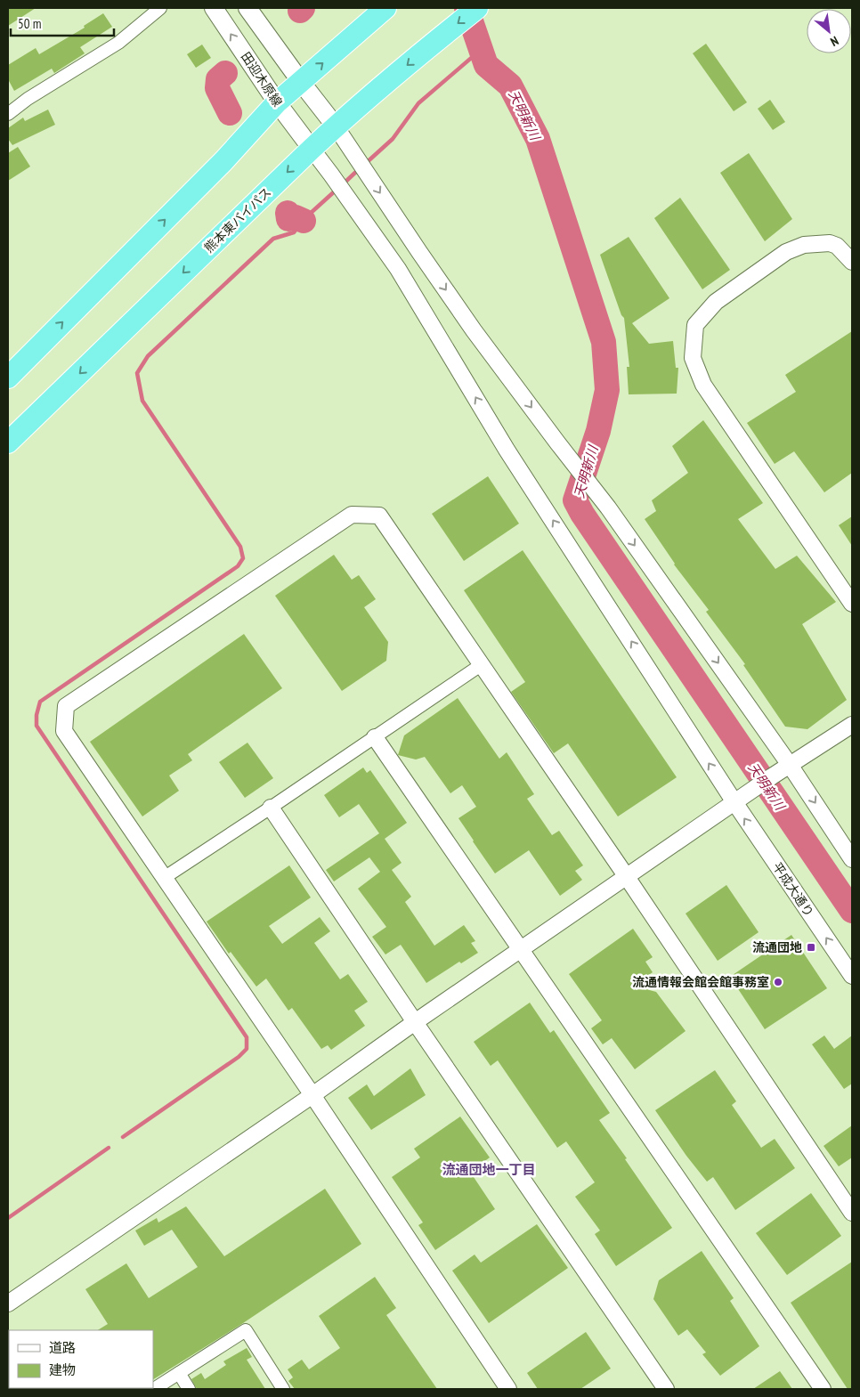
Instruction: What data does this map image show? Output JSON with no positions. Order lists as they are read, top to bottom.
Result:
{
  "streets": {
    "highway": ["熊本東バイパス"],
    "main road": ["田迎木原線"],
    "street": ["平成大通り"]
  },
  "crossings": [
    ["田迎木原線", "熊本東バイパス"],
    ["田迎木原線", "平成大通り"],
    ["熊本東バイパス", "平成大通り"]
  ],
  "districts": ["流通団地一丁目"],
  "water": ["天明新川"],
  "places": {
    "transit": ["流通団地"],
    "other": ["流通情報会館会館事務室"]
  },
  "legend": ["道路", "建物"],
  "scale_bar": "50 m",
  "north": "bottom right"
}
